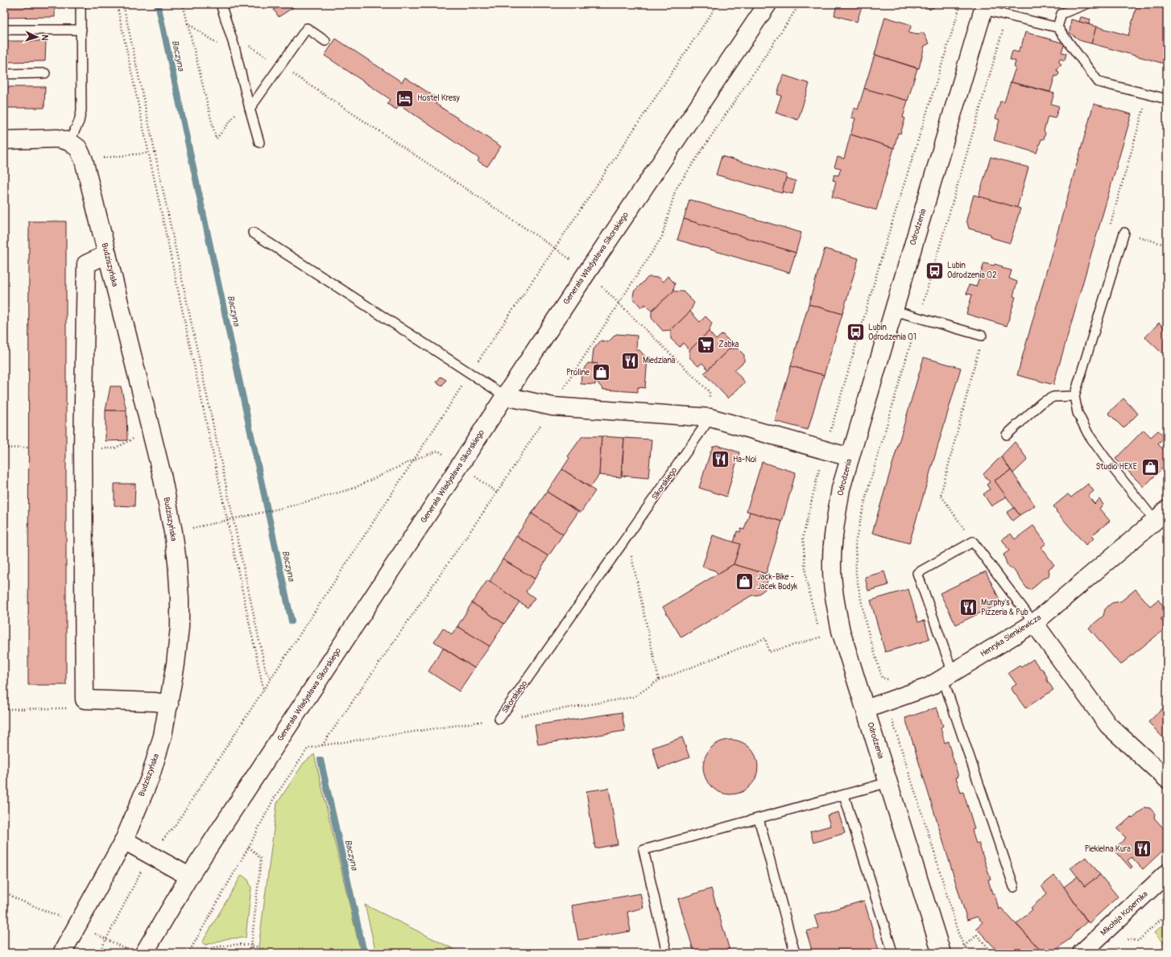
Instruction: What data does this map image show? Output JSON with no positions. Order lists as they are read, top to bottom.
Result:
{
  "streets": {
    "street": [
      "Odrodzenia",
      "Generała Władysława Sikorskiego",
      "Budziszyńska",
      "Henryka Sienkiewicza",
      "Mikołaja Kopernika"
    ],
    "lane": ["Sikorskiego"]
  },
  "crossings": [
    ["Odrodzenia", "Henryka Sienkiewicza"]
  ],
  "water": ["Baczyna"],
  "places": {
    "hotel": ["Hostel Kresy"],
    "bus stop": ["Lubin Odrodzenia 02", "Lubin Odrodzenia 01"],
    "supermarket": ["Żabka"],
    "restaurant": [
      "Miedziana",
      "Ha-Noi",
      "Murphy's Pizzeria & Pub",
      "Piekielna Kura"
    ],
    "shop": ["Proline", "Studio HEXE", "Jack-Bike - Jacek Bodyk"]
  },
  "north": "right"
}
